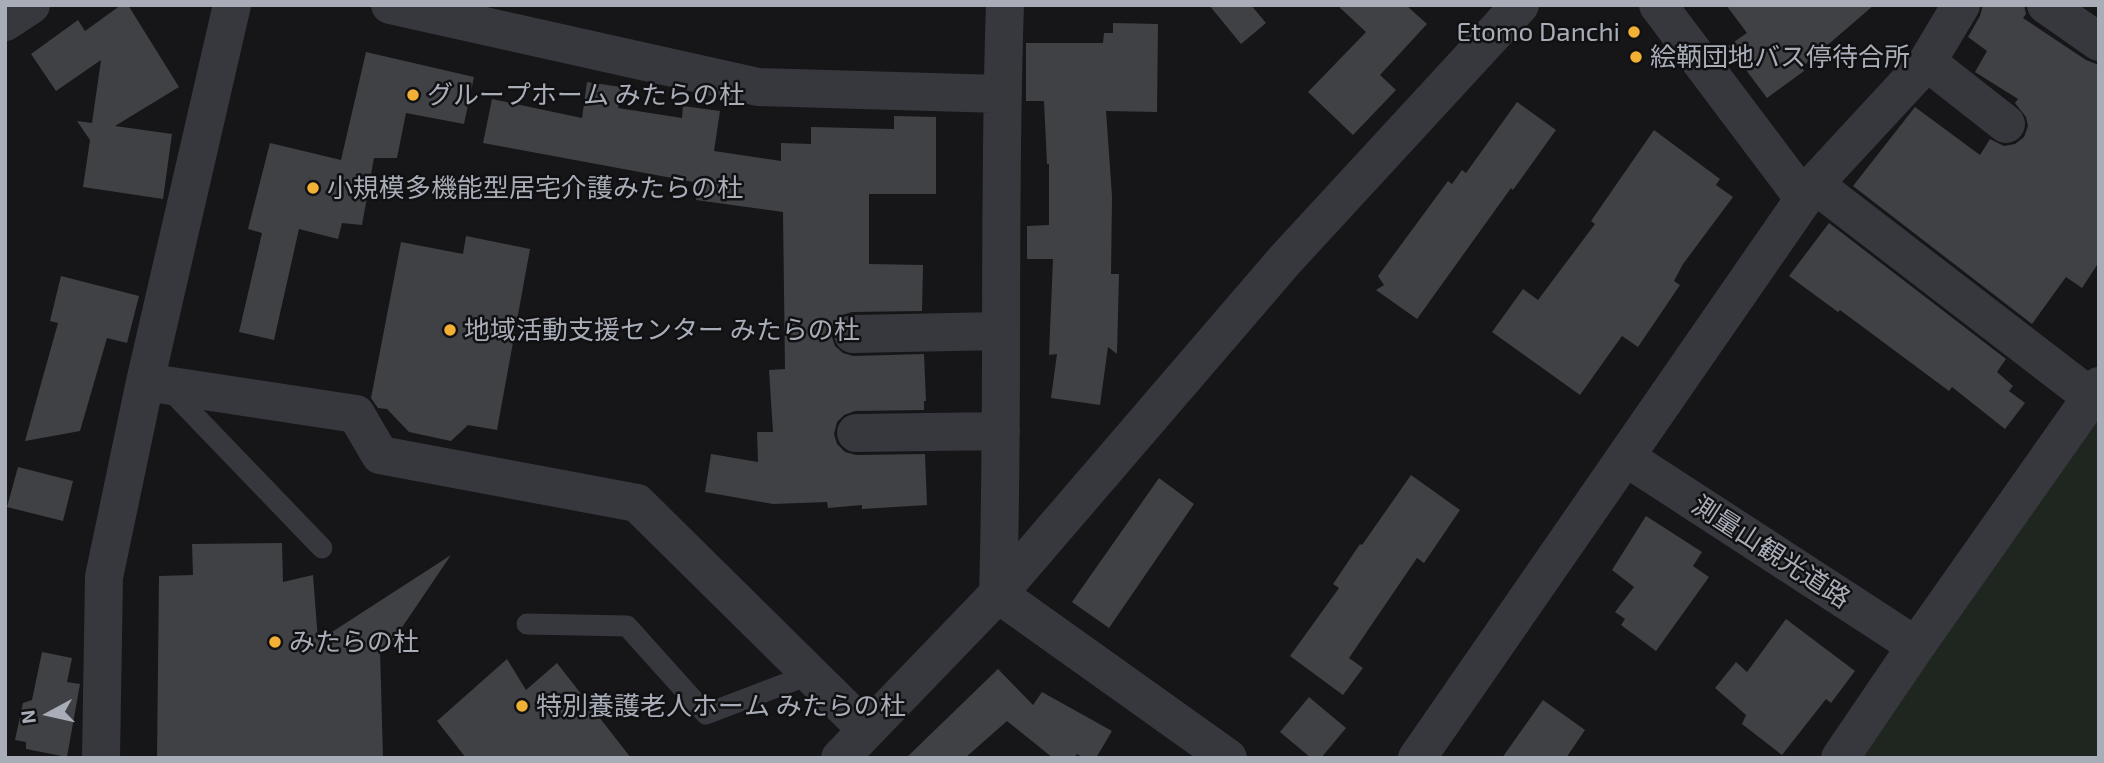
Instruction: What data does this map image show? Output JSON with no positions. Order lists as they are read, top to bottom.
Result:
{
  "streets": {
    "street": ["測量山観光道路"]
  },
  "places": [
    "Etomo Danchi",
    "絵鞆団地バス停待合所",
    "グループホーム みたらの杜",
    "小規模多機能型居宅介護みたらの杜",
    "地域活動支援センター みたらの杜",
    "みたらの杜",
    "特別養護老人ホーム みたらの杜"
  ],
  "north": "left"
}
